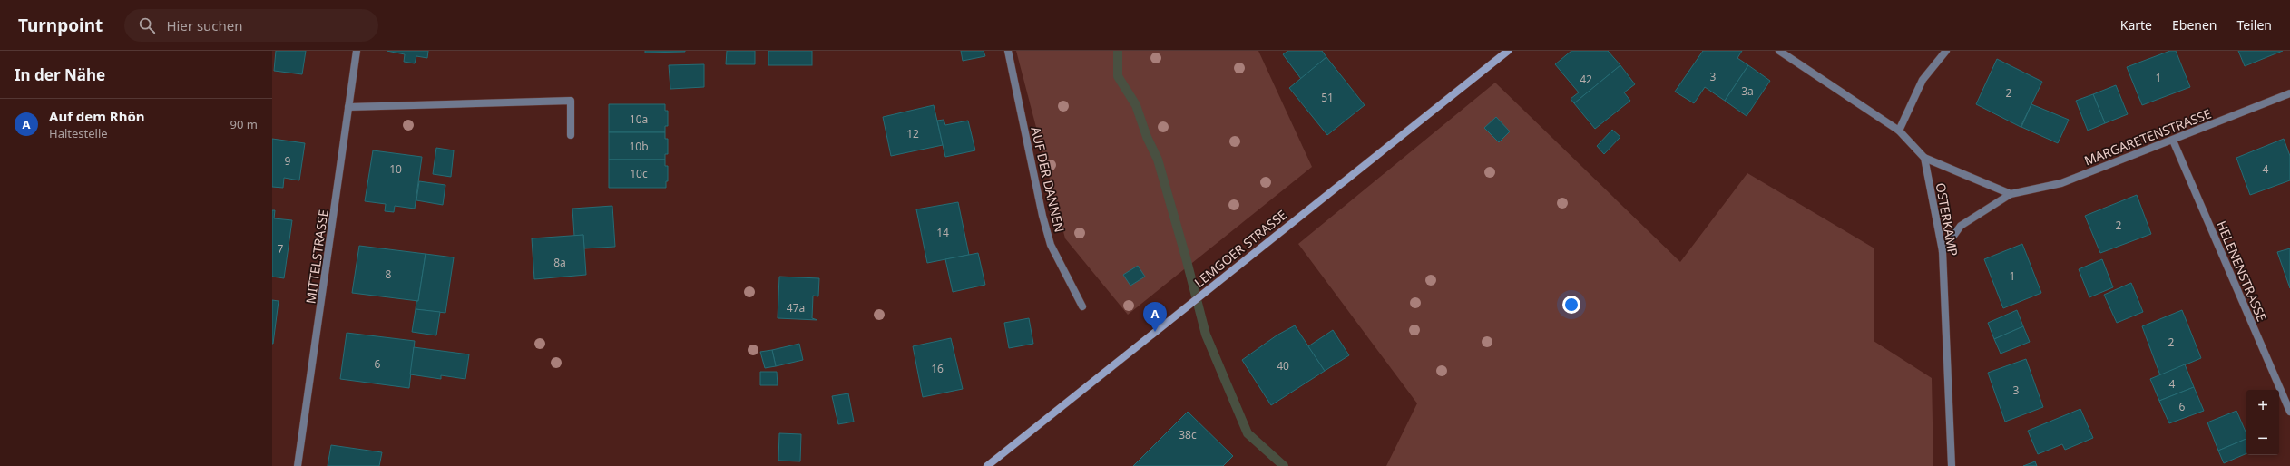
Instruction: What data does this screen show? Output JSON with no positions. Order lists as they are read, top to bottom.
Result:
{
  "streets": {
    "main road": ["LEMGOER STRASSE"],
    "street": [
      "MARGARETENSTRASSE",
      "AUF DER DANNEN",
      "OSTERKAMP",
      "MITTELSTRASSE",
      "HELENENSTRASSE"
    ]
  },
  "crossings": [
    ["MARGARETENSTRASSE", "OSTERKAMP"],
    ["MARGARETENSTRASSE", "HELENENSTRASSE"]
  ],
  "house_numbers": [
    "3",
    "1",
    "42",
    "3a",
    "2",
    "51",
    "10a",
    "12",
    "10b",
    "9",
    "10",
    "4",
    "10c",
    "2",
    "14",
    "7",
    "8a",
    "8",
    "1",
    "47a",
    "2",
    "6",
    "40",
    "16",
    "4",
    "3",
    "6",
    "38c"
  ],
  "page": {
    "header": "Turnpoint",
    "search": "Hier suchen",
    "nav": ["Karte", "Ebenen", "Teilen"],
    "heading": "In der Nähe",
    "list": [
      {
        "mark": "A",
        "name": "Auf dem Rhön",
        "note": "Haltestelle",
        "value": "90 m"
      }
    ],
    "pins": "A",
    "map_buttons": ["+", "−"]
  }
}
